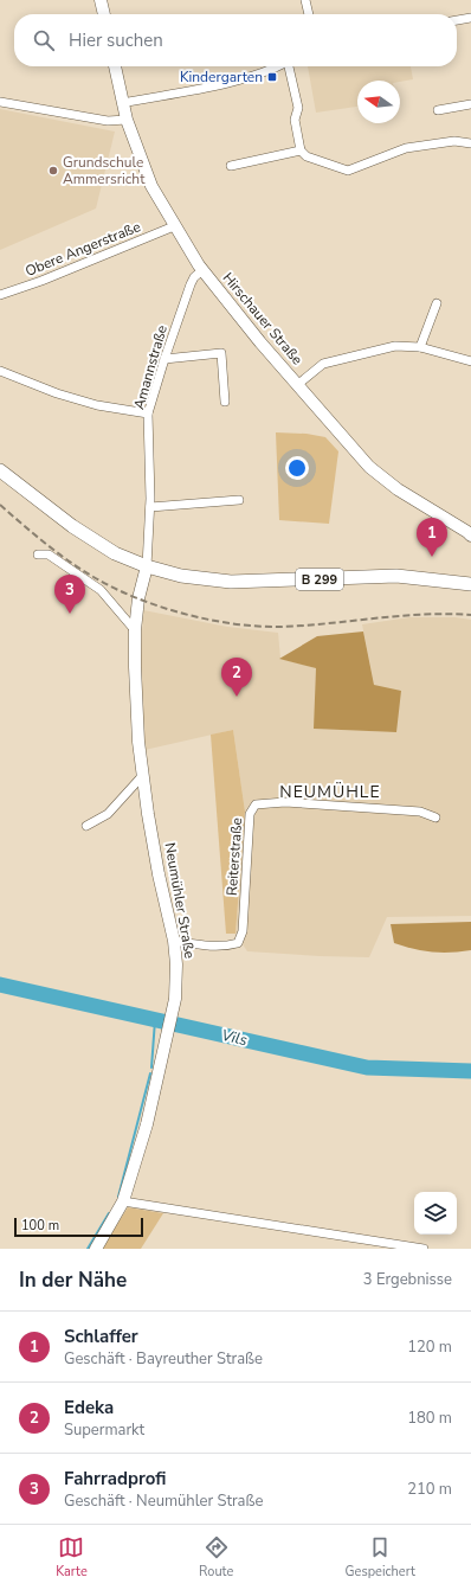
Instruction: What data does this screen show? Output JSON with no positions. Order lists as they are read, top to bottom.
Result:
{
  "streets": {
    "main road": ["B 299"],
    "street": [
      "Obere Angerstraße",
      "Hirschauer Straße",
      "Amannstraße",
      "Reiterstraße",
      "Neumühler Straße"
    ]
  },
  "crossings": [
    ["Obere Angerstraße", "Hirschauer Straße"],
    ["Hirschauer Straße", "Amannstraße"],
    ["Amannstraße", "B 299"],
    ["Amannstraße", "Neumühler Straße"],
    ["B 299", "Neumühler Straße"],
    ["Reiterstraße", "Neumühler Straße"]
  ],
  "districts": ["NEUMÜHLE"],
  "water": ["Vils"],
  "places": {
    "transit": ["Kindergarten"],
    "other": ["Grundschule Ammersricht"]
  },
  "scale_bar": "100 m",
  "north": "left",
  "page": {
    "search": "Hier suchen",
    "pins": ["1", "3", "2"],
    "scale": "100 m",
    "heading": ["In der Nähe", "3 Ergebnisse"],
    "list": [
      {
        "mark": "1",
        "name": "Schlaffer",
        "note": "Geschäft · Bayreuther Straße",
        "value": "120 m"
      },
      {
        "mark": "2",
        "name": "Edeka",
        "note": "Supermarkt",
        "value": "180 m"
      },
      {
        "mark": "3",
        "name": "Fahrradprofi",
        "note": "Geschäft · Neumühler Straße",
        "value": "210 m"
      }
    ],
    "nav": ["Karte", "Route", "Gespeichert"]
  }
}
